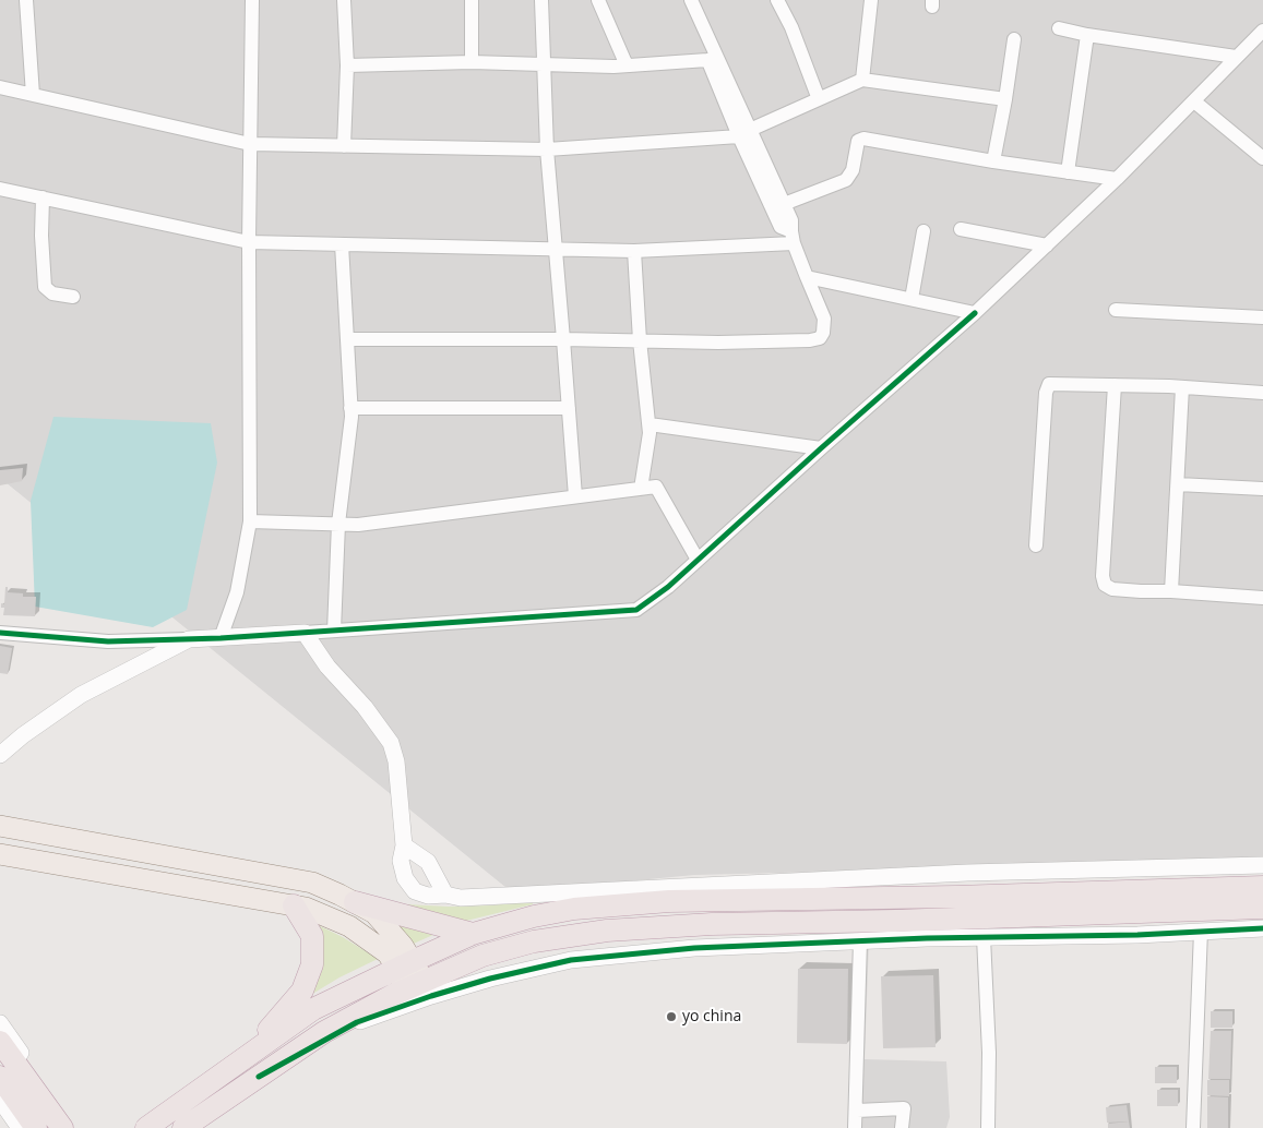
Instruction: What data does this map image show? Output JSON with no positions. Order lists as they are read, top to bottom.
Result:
{
  "places": ["yo china"]
}
